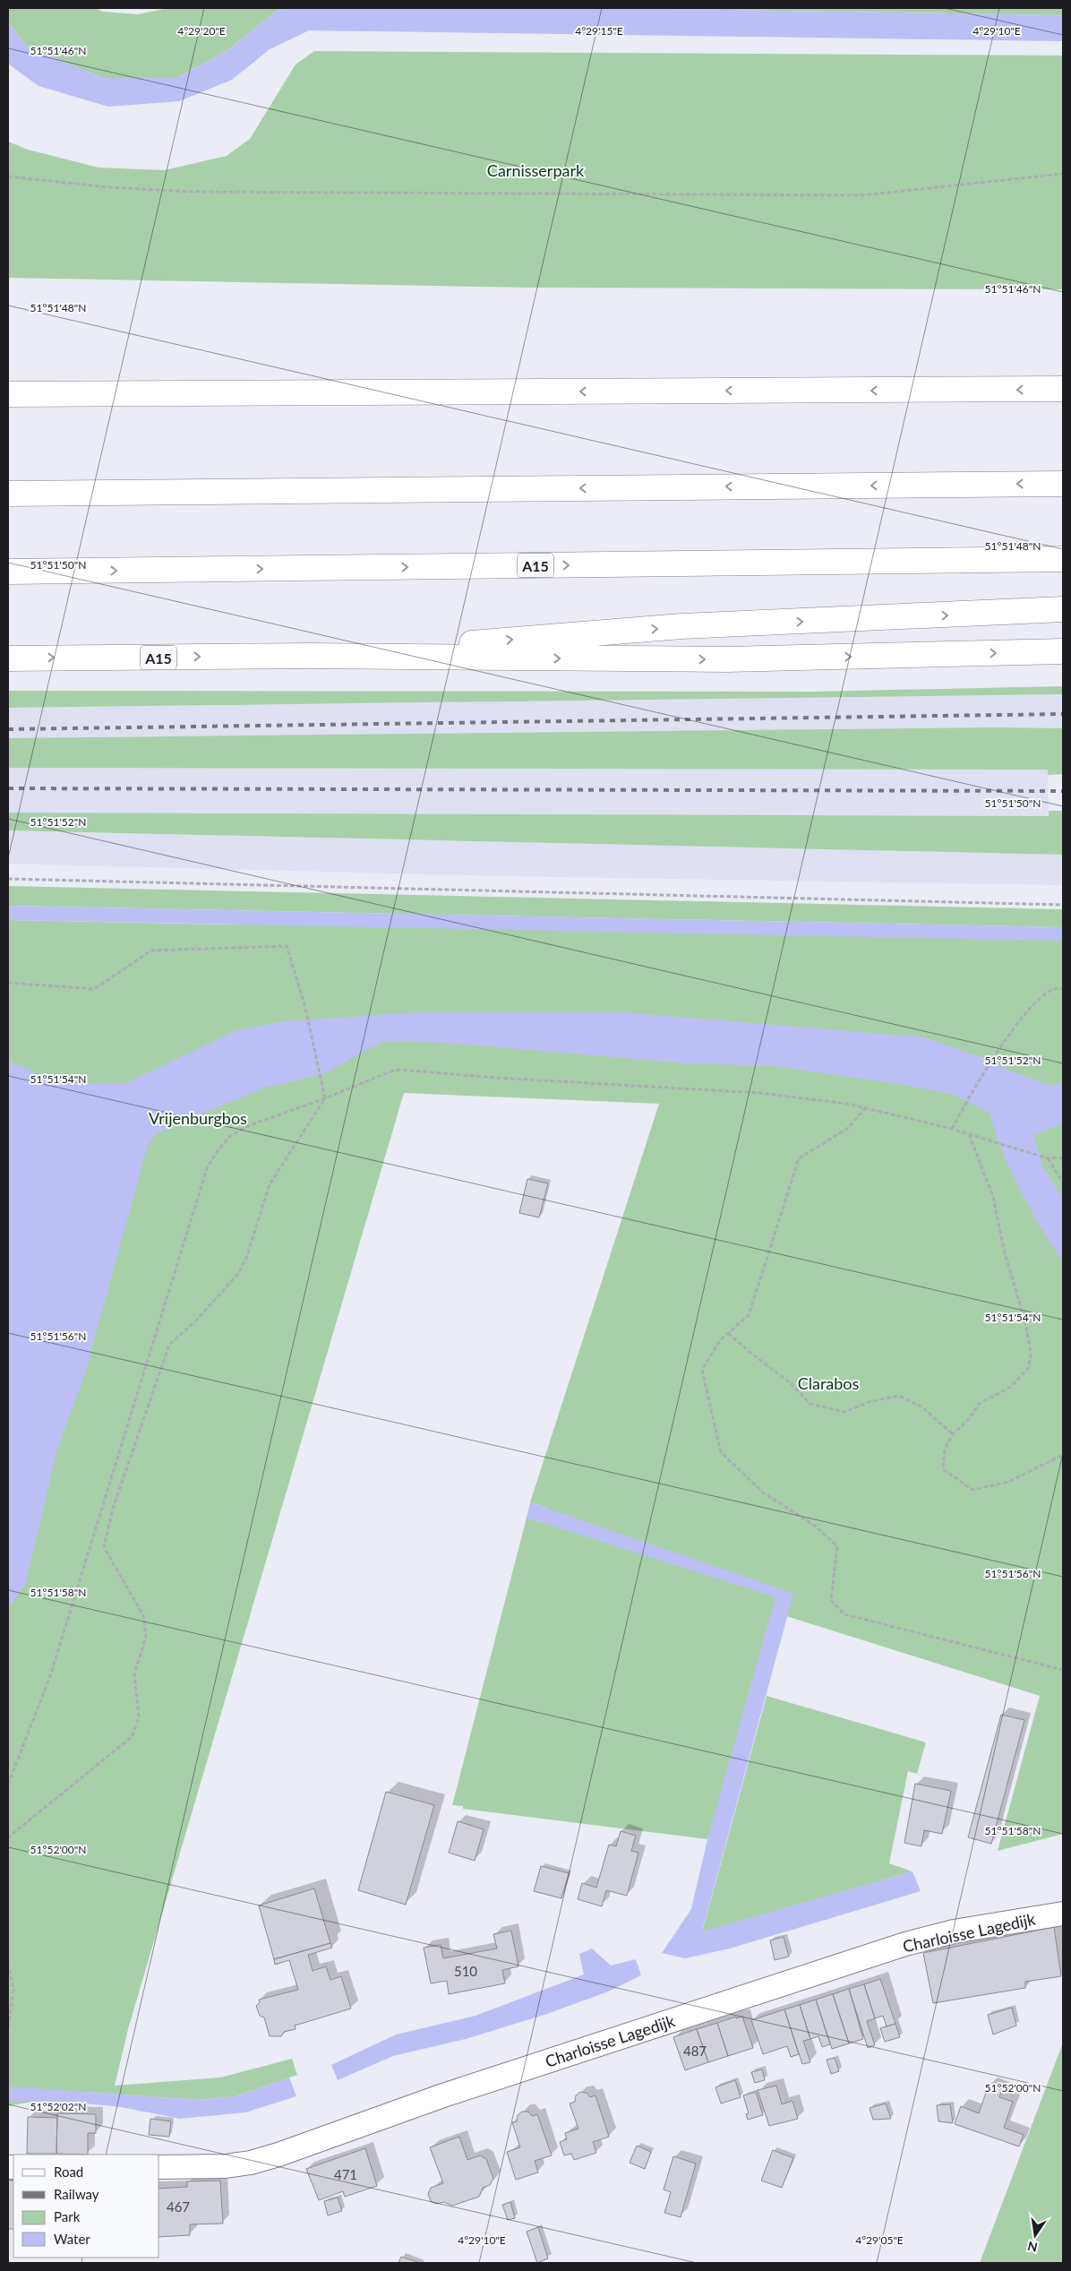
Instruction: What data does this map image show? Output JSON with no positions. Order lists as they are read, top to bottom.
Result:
{
  "streets": {
    "highway": ["A15"],
    "street": ["Charloisse Lagedijk"]
  },
  "parks": ["Carnisserpark", "Vrijenburgbos", "Clarabos"],
  "house_numbers": [
    "510",
    "487",
    "471",
    "467"
  ],
  "legend": [
    "Road",
    "Railway",
    "Park",
    "Water"
  ],
  "north": "bottom",
  "coordinates": [
    "4°29'20\"E",
    "4°29'15\"E",
    "4°29'10\"E",
    "51°51'46\"N",
    "51°51'48\"N",
    "51°51'50\"N",
    "51°51'52\"N",
    "51°51'54\"N",
    "51°51'56\"N",
    "51°51'58\"N",
    "51°52'00\"N",
    "51°52'02\"N",
    "4°29'05\"E"
  ]
}
